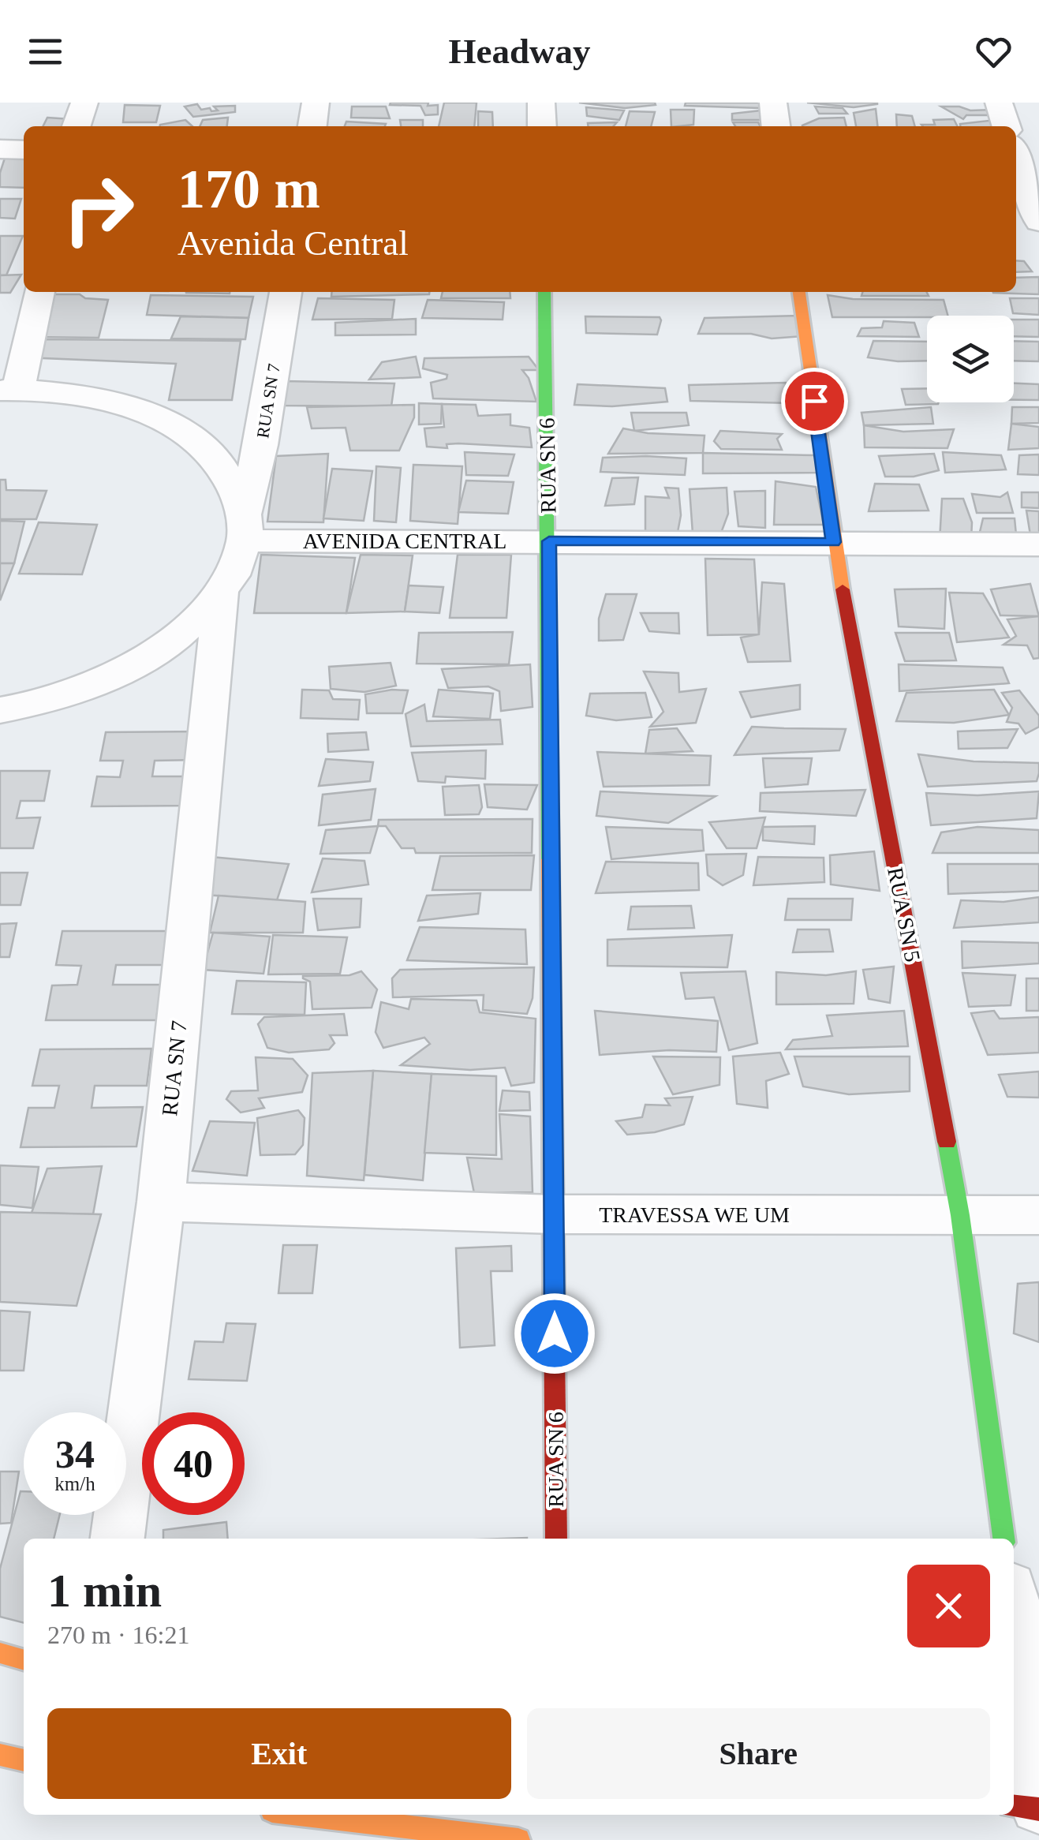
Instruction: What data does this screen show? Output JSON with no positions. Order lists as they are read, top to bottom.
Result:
{
  "streets": {
    "street": [
      "RUA SN 7",
      "RUA SN 6",
      "AVENIDA CENTRAL",
      "RUA SN 5",
      "TRAVESSA WE UM"
    ]
  },
  "crossings": [
    ["RUA SN 7", "AVENIDA CENTRAL"],
    ["RUA SN 7", "TRAVESSA WE UM"],
    ["RUA SN 6", "AVENIDA CENTRAL"],
    ["RUA SN 6", "TRAVESSA WE UM"],
    ["AVENIDA CENTRAL", "RUA SN 5"],
    ["RUA SN 5", "TRAVESSA WE UM"]
  ],
  "page": {
    "header": "Headway",
    "turn": ["170 m", "Avenida Central"],
    "speed": "34 km/h",
    "limit": "40",
    "heading": ["1 min", "270 m · 16:21"],
    "buttons": ["Exit", "Share"]
  }
}
